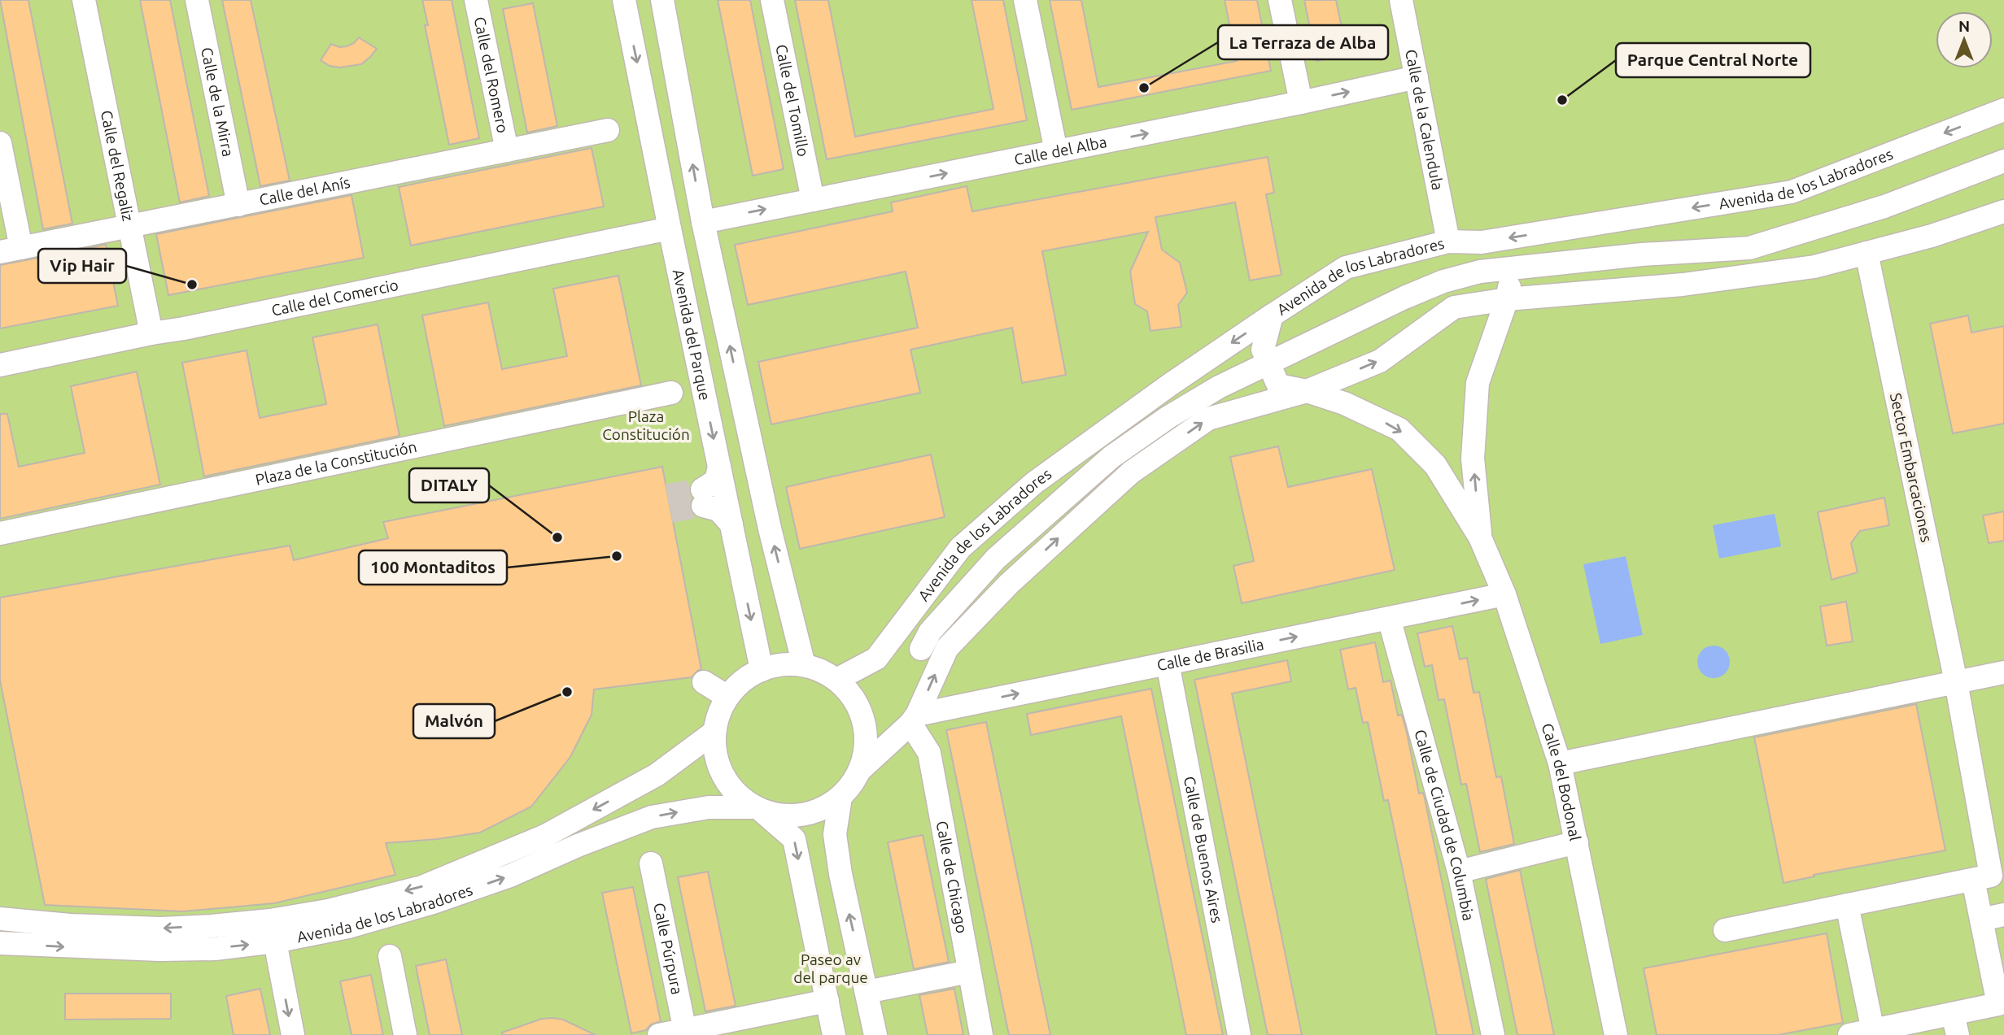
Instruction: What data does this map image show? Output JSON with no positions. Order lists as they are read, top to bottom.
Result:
{
  "streets": {
    "street": [
      "Calle del Romero",
      "Calle del Tomillo",
      "Calle de la Mirra",
      "Calle de la Calendula",
      "Calle del Alba",
      "Calle del Regaliz",
      "Avenida de los Labradores",
      "Calle del Anís",
      "Calle del Comercio",
      "Avenida del Parque",
      "Plaza de la Constitución",
      "Sector Embarcaciones",
      "Calle de Brasilia",
      "Calle del Bodonal",
      "Calle de Ciudad de Columbia",
      "Calle de Buenos Aires",
      "Calle de Chicago",
      "Calle Púrpura"
    ]
  },
  "crossings": [
    ["Calle del Romero", "Calle del Anís"],
    ["Calle del Tomillo", "Calle del Alba"],
    ["Calle de la Mirra", "Calle del Anís"],
    ["Calle de la Calendula", "Calle del Alba"],
    ["Calle de la Calendula", "Avenida de los Labradores"],
    ["Calle del Regaliz", "Calle del Anís"],
    ["Calle del Regaliz", "Calle del Comercio"],
    ["Avenida de los Labradores", "Avenida del Parque"],
    ["Calle del Comercio", "Avenida del Parque"],
    ["Calle de Brasilia", "Calle del Bodonal"],
    ["Calle de Brasilia", "Calle de Ciudad de Columbia"],
    ["Calle de Brasilia", "Calle de Buenos Aires"],
    ["Calle de Brasilia", "Calle de Chicago"]
  ],
  "one_way": ["Calle del Alba", "Calle de Brasilia"],
  "parks": ["Plaza Constitución", "Paseo av del parque"],
  "places": [
    "La Terraza de Alba",
    "Parque Central Norte",
    "Vip Hair",
    "DITALY",
    "100 Montaditos",
    "Malvón"
  ],
  "north": "top"
}
